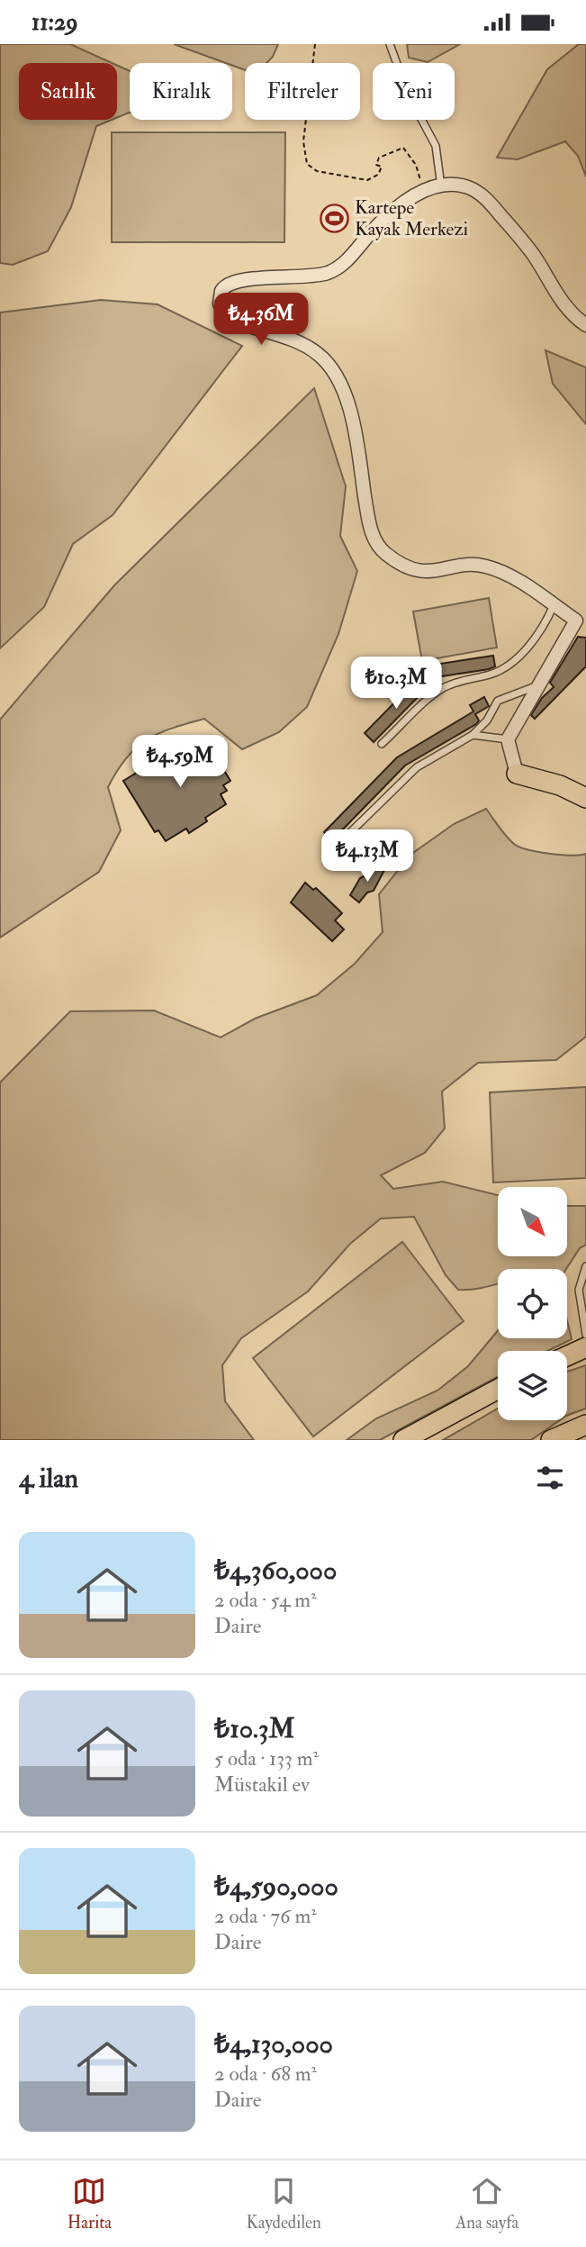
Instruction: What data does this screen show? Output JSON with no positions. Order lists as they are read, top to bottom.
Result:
{
  "places": {
    "sports": ["Kartepe Kayak Merkezi"]
  },
  "north": "bottom right",
  "page": {
    "status": "11:29",
    "chip": [
      "Satılık",
      "Kiralık",
      "Filtreler",
      "Yeni"
    ],
    "price": [
      "₺4.36M",
      "₺10.3M",
      "₺4.59M",
      "₺4.13M"
    ],
    "heading": "4 ilan",
    "list": [
      {
        "name": "₺4,360,000",
        "note": "2 oda · 54 m² · Daire"
      },
      {
        "name": "₺10.3M",
        "note": "5 oda · 133 m² · Müstakil ev"
      },
      {
        "name": "₺4,590,000",
        "note": "2 oda · 76 m² · Daire"
      },
      {
        "name": "₺4,130,000",
        "note": "2 oda · 68 m² · Daire"
      }
    ],
    "tabs": ["Harita", "Kaydedilen", "Ana sayfa"]
  }
}
